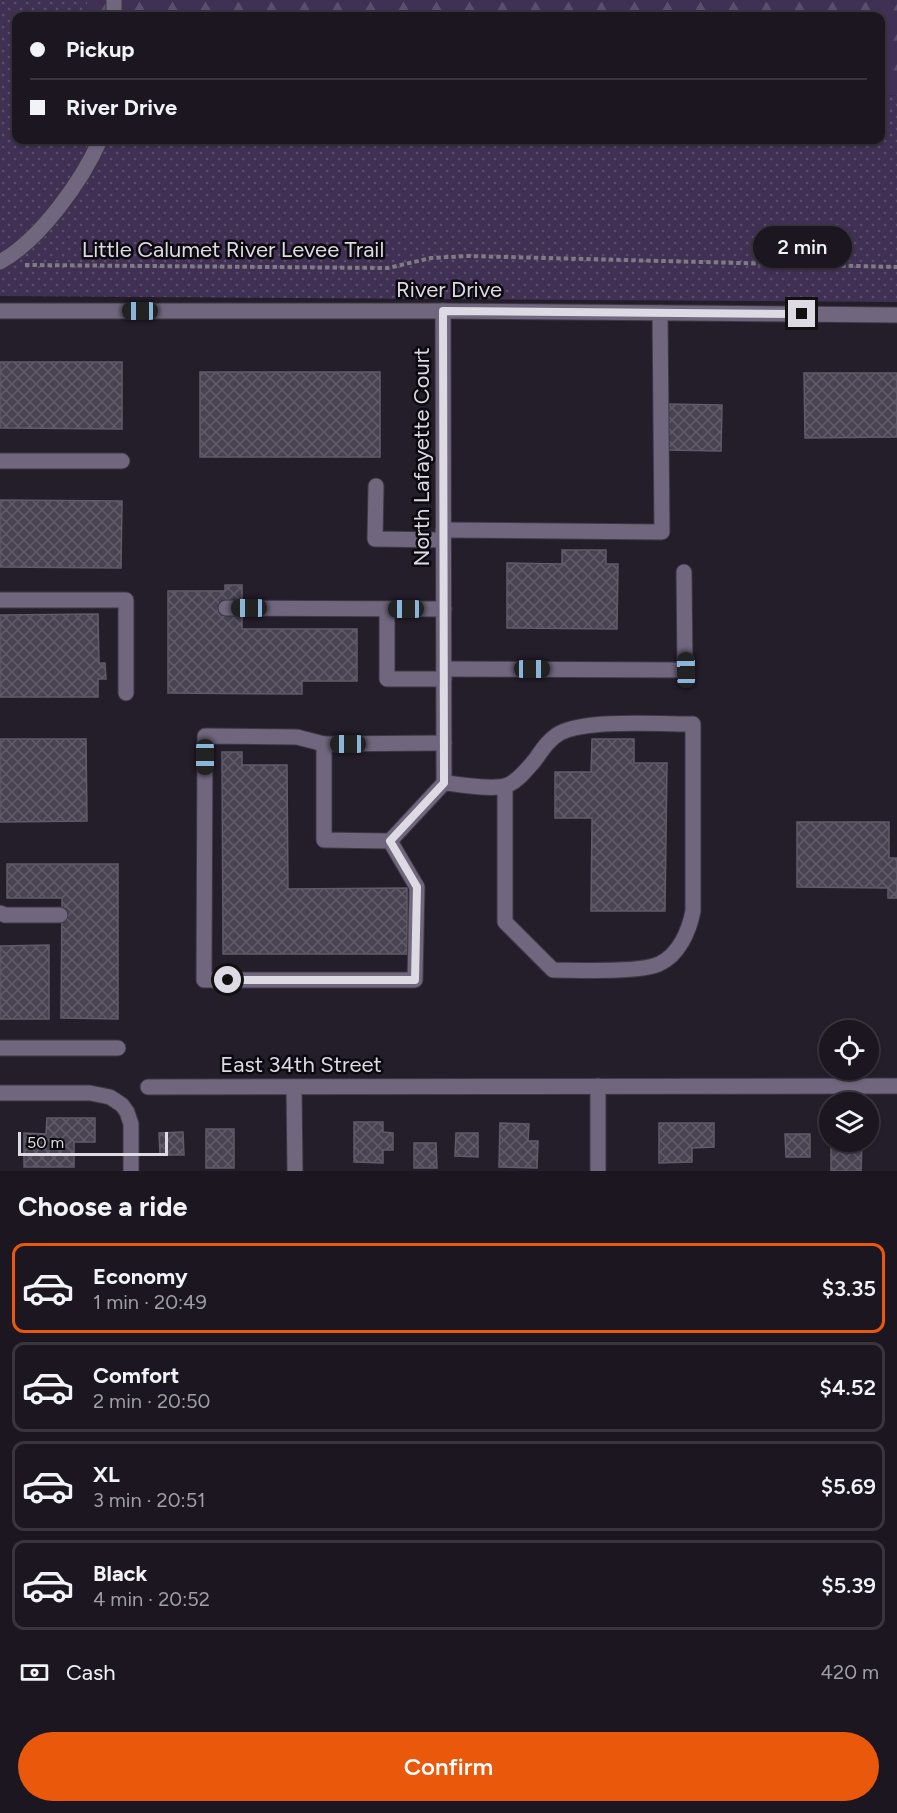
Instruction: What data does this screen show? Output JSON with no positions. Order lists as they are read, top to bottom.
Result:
{
  "streets": {
    "street": ["River Drive", "North Lafayette Court", "East 34th Street"],
    "path": ["Little Calumet River Levee Trail"]
  },
  "crossings": [
    ["River Drive", "North Lafayette Court"]
  ],
  "scale_bar": "50 m",
  "page": {
    "banner": ["Pickup", "River Drive"],
    "bubble": "2 min",
    "scale": "50 m",
    "heading": "Choose a ride",
    "list": [
      {
        "name": "Economy",
        "note": "1 min · 20:49",
        "value": "$3.35"
      },
      {
        "name": "Comfort",
        "note": "2 min · 20:50",
        "value": "$4.52"
      },
      {
        "name": "XL",
        "note": "3 min · 20:51",
        "value": "$5.69"
      },
      {
        "name": "Black",
        "note": "4 min · 20:52",
        "value": "$5.39"
      }
    ],
    "pay": ["Cash", "420 m"],
    "buttons": "Confirm"
  }
}
